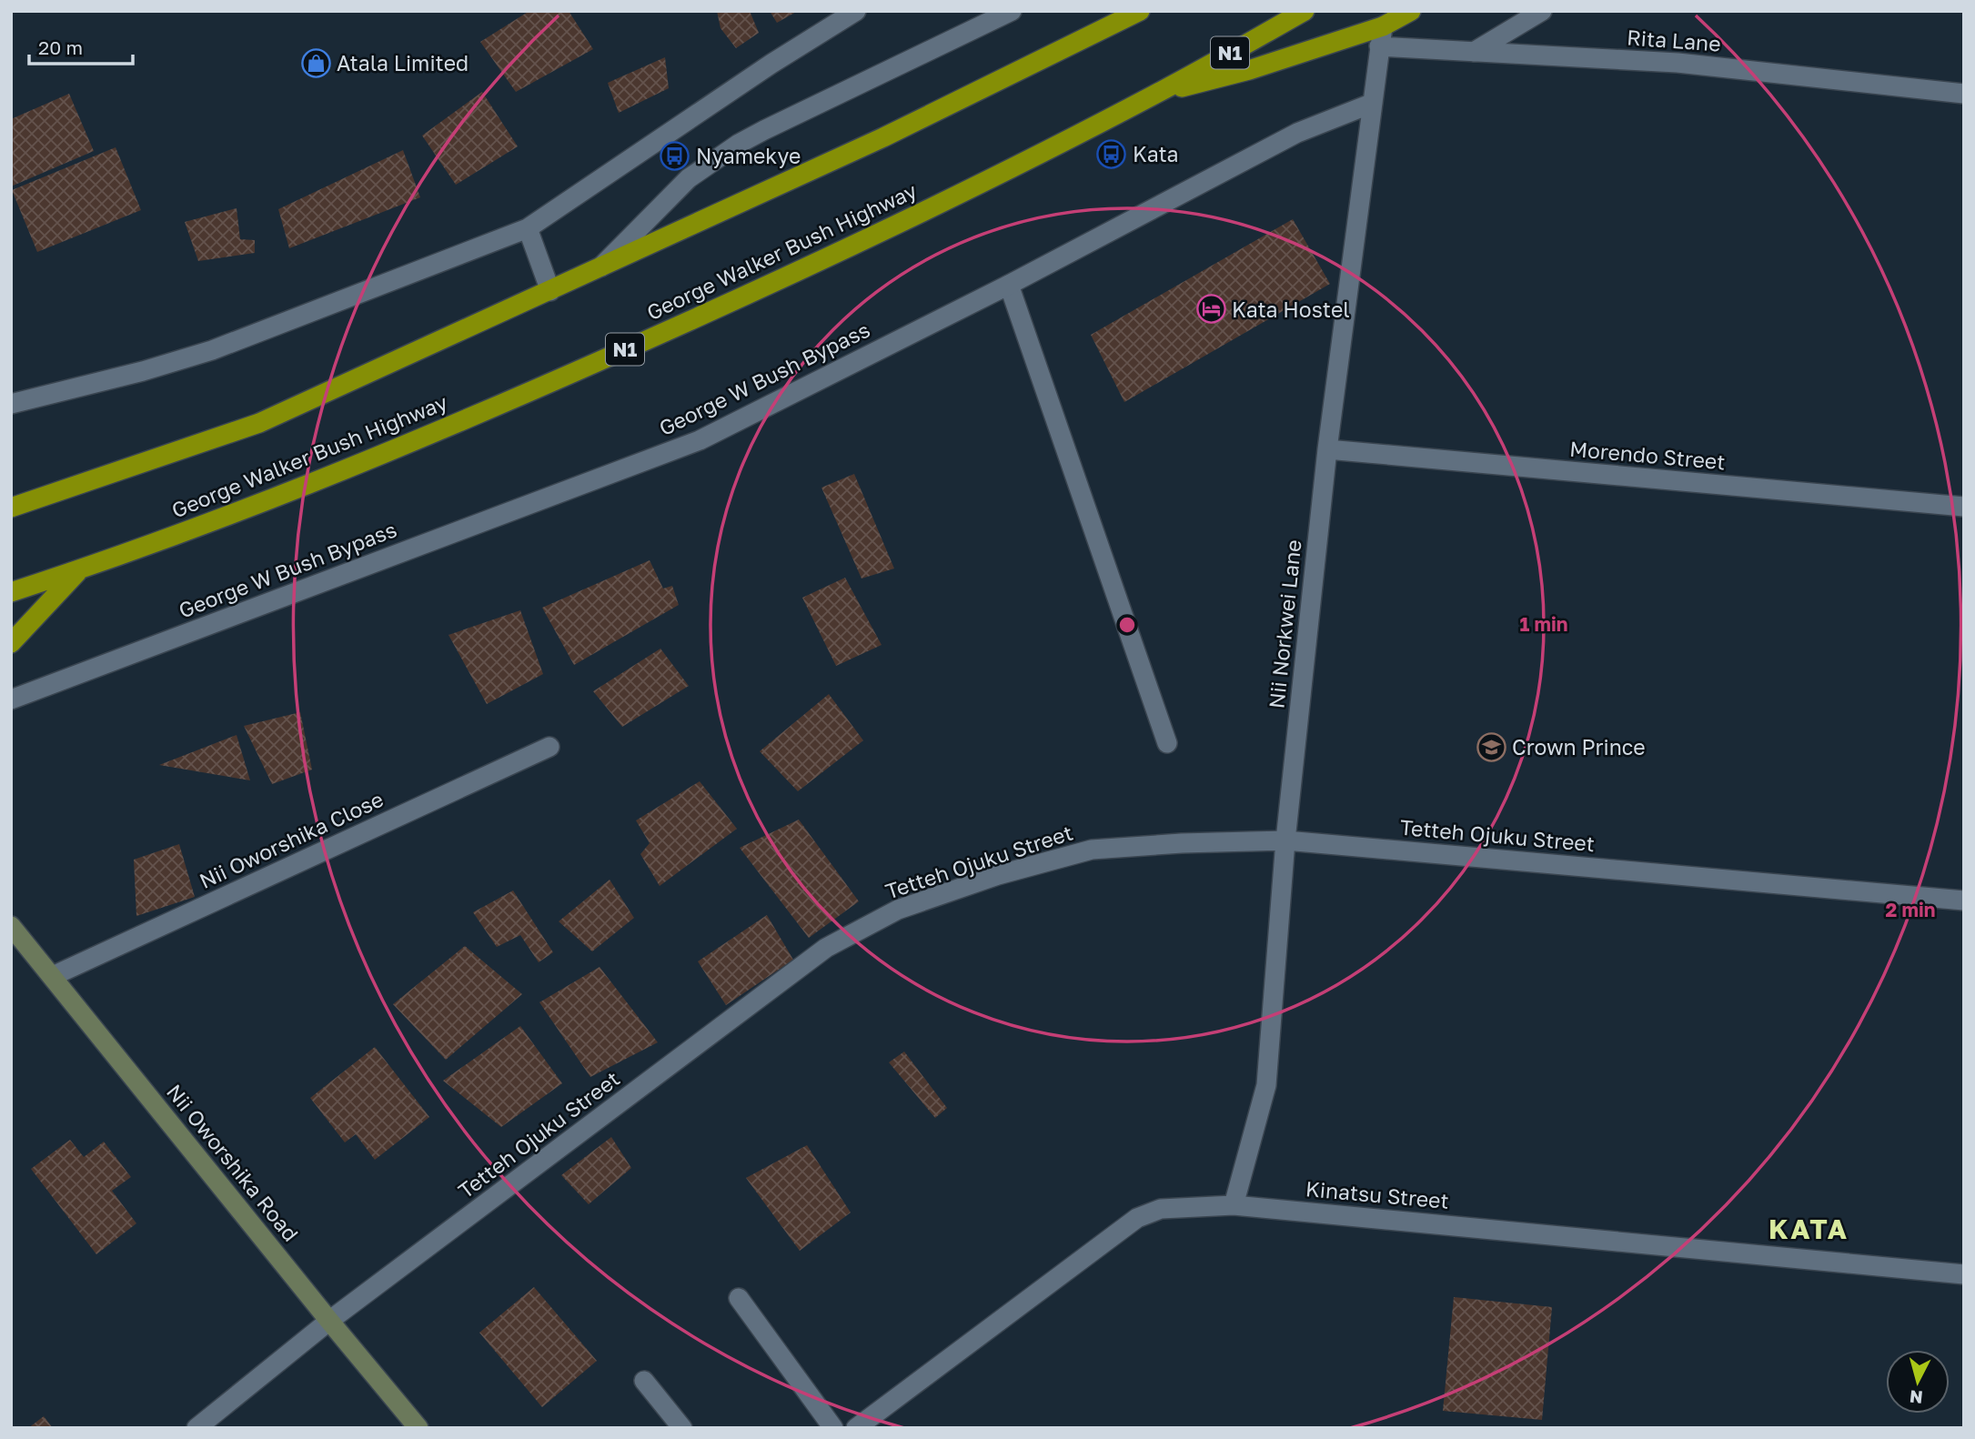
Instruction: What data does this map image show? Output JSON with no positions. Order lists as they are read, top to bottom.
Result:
{
  "streets": {
    "highway": ["N1", "George Walker Bush Highway"],
    "street": [
      "Rita Lane",
      "George W Bush Bypass",
      "Morendo Street",
      "Nii Norkwei Lane",
      "Tetteh Ojuku Street",
      "Nii Oworshika Close",
      "Nii Oworshika Road",
      "Kinatsu Street"
    ]
  },
  "crossings": [
    ["Rita Lane", "Nii Norkwei Lane"],
    ["George W Bush Bypass", "Nii Norkwei Lane"],
    ["Morendo Street", "Nii Norkwei Lane"],
    ["Nii Norkwei Lane", "Tetteh Ojuku Street"],
    ["Nii Norkwei Lane", "Kinatsu Street"],
    ["Tetteh Ojuku Street", "Nii Oworshika Road"],
    ["Nii Oworshika Close", "Nii Oworshika Road"]
  ],
  "districts": ["KATA"],
  "places": {
    "shop": ["Atala Limited"],
    "bus stop": ["Kata", "Nyamekye"],
    "hotel": ["Kata Hostel"],
    "school or university": ["Crown Prince"]
  },
  "scale_bar": "20 m",
  "north": "bottom",
  "rings": ["1 min", "2 min"]
}
